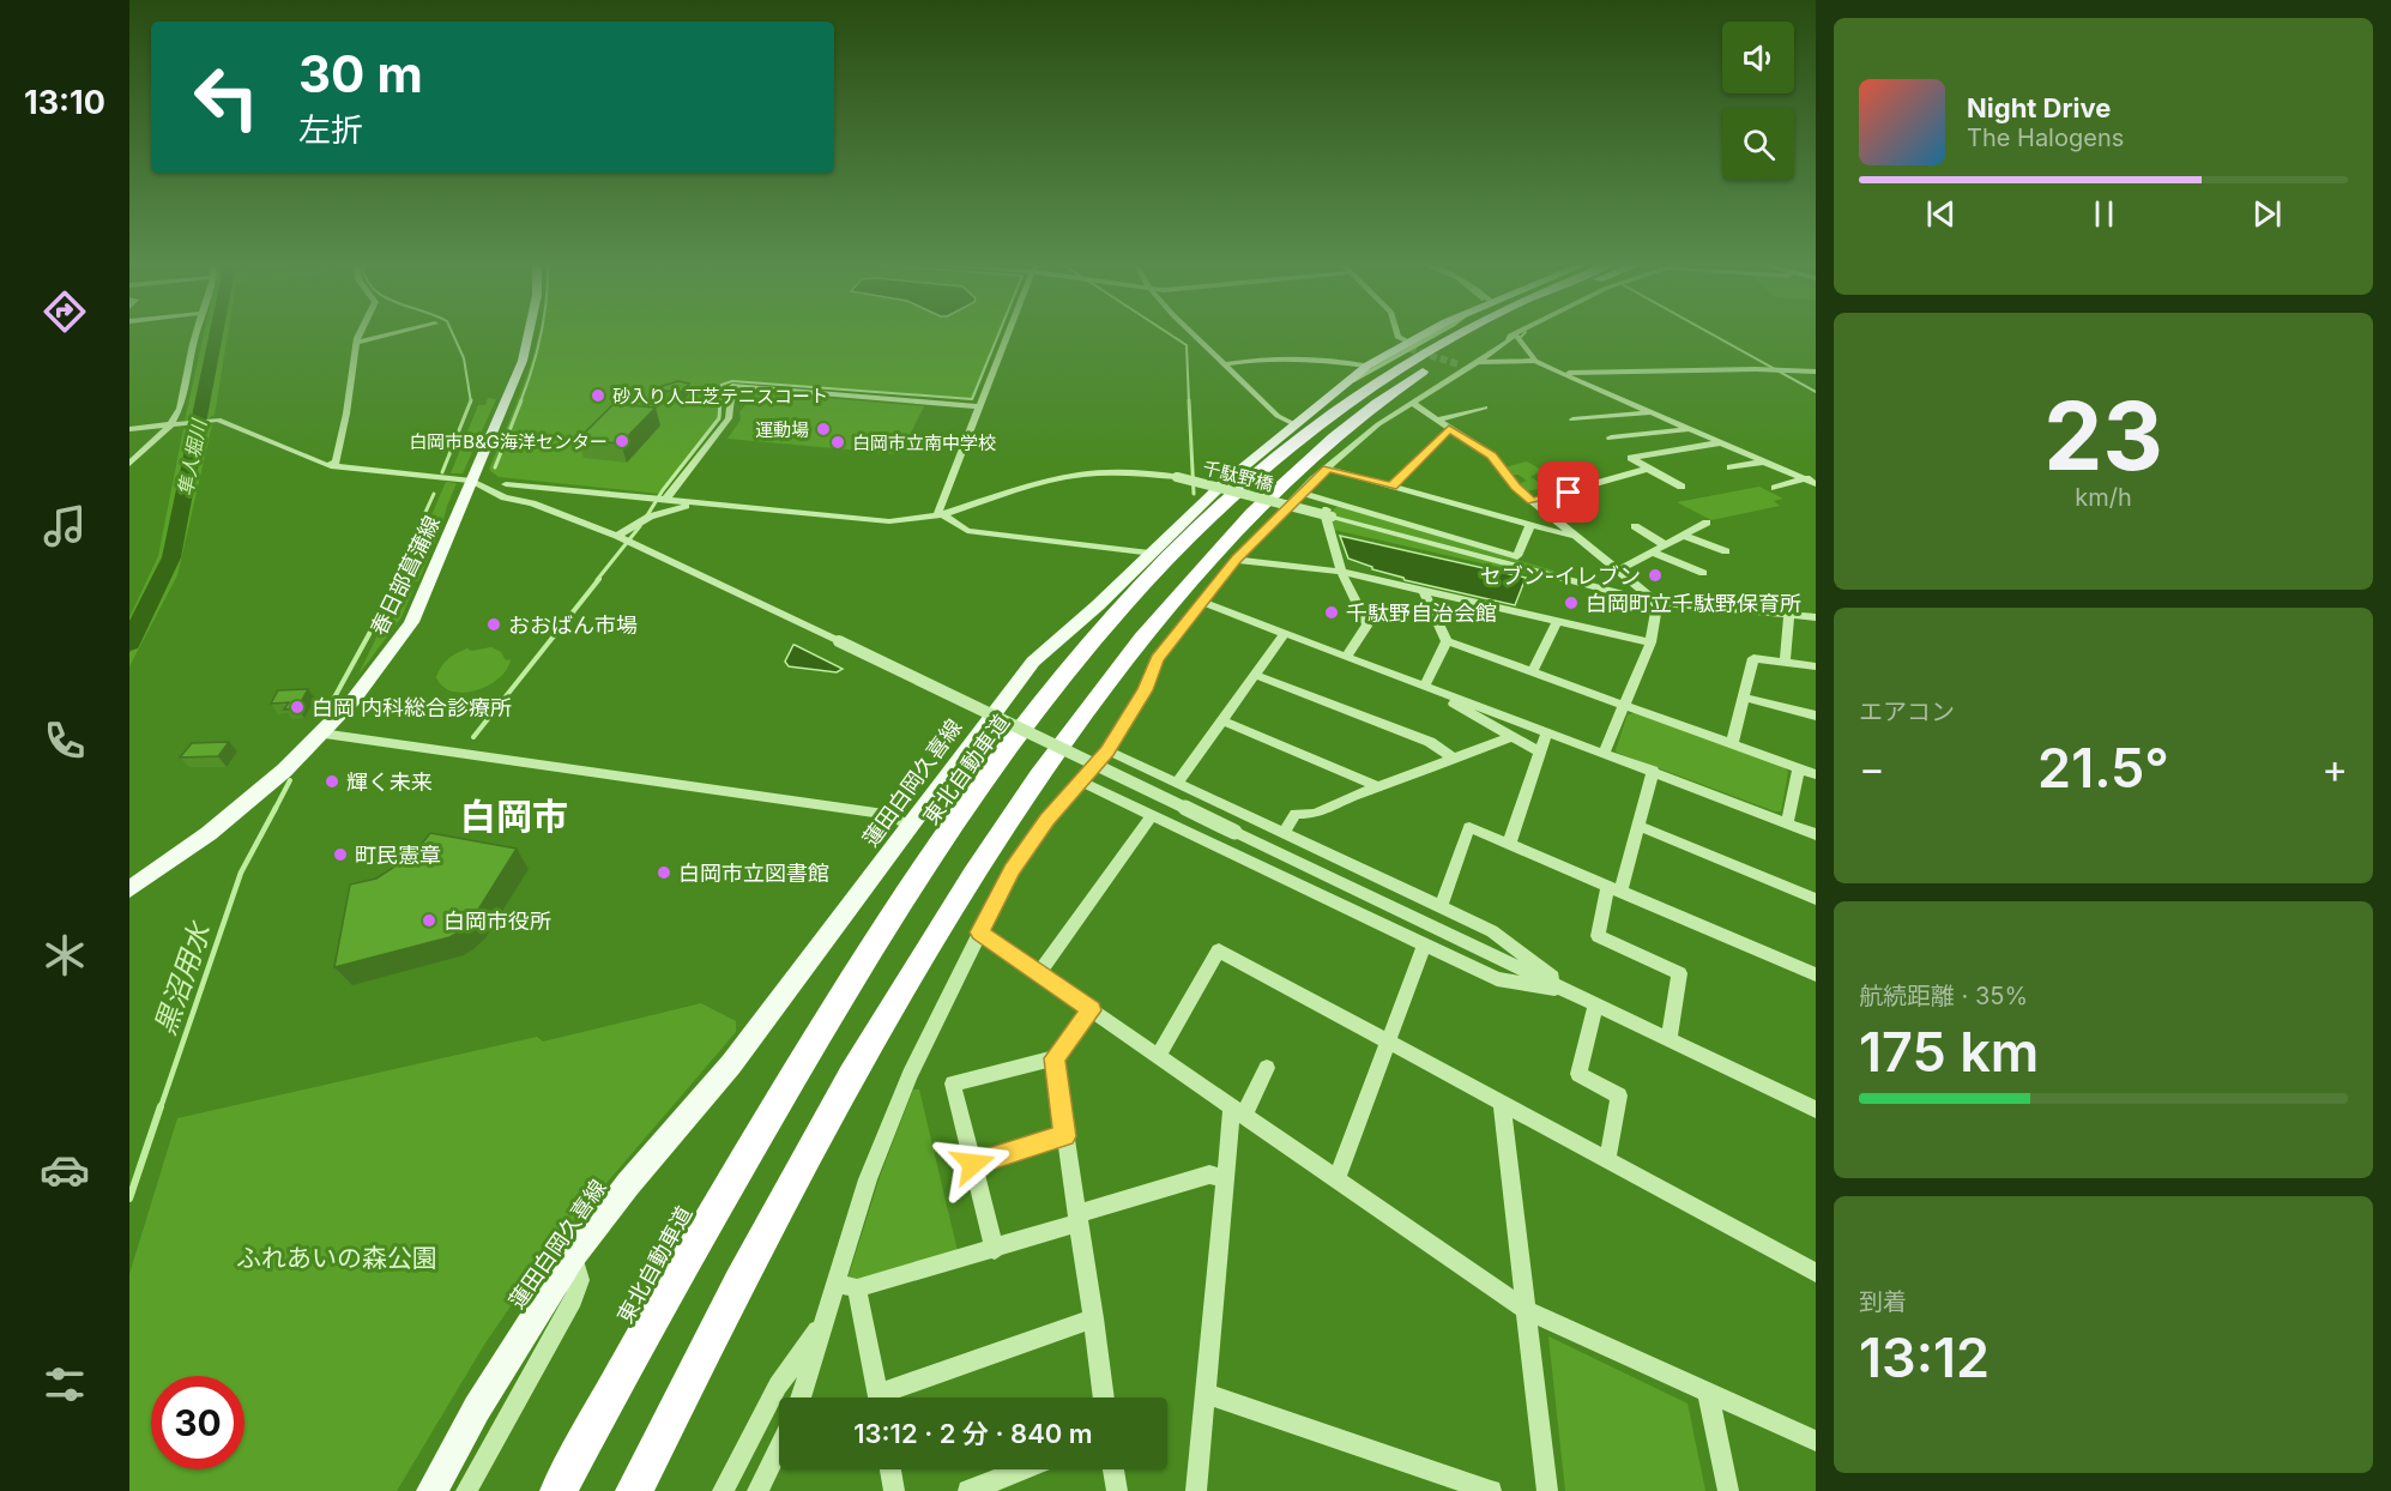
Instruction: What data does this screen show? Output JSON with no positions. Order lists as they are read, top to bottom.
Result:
{
  "streets": {
    "highway": ["東北自動車道"],
    "main road": ["春日部菖蒲線", "蓮田白岡久喜線"],
    "street": ["千駄野橋"]
  },
  "districts": ["白岡市"],
  "water": ["隼人堀川", "黒沼用水"],
  "parks": ["ふれあいの森公園"],
  "places": [
    "砂入り人工芝テニスコート",
    "運動場",
    "白岡市B&G海洋センター",
    "白岡市立南中学校",
    "セブン-イレブン",
    "白岡町立千駄野保育所",
    "千駄野自治会館",
    "おおばん市場",
    "白岡 内科総合診療所",
    "輝く未来",
    "町民憲章",
    "白岡市立図書館",
    "白岡市役所"
  ],
  "page": {
    "tabs": "13:10",
    "turn": ["30 m", "左折"],
    "song": ["Night Drive", "The Halogens"],
    "tile": [
      ["23", "km/h"],
      "エアコン",
      ["航続距離 · 35%", "175 km"],
      ["到着", "13:12"]
    ],
    "heat": ["−", "21.5°", "+"],
    "limit": "30",
    "trip": "13:12 · 2 分 · 840 m"
  }
}
